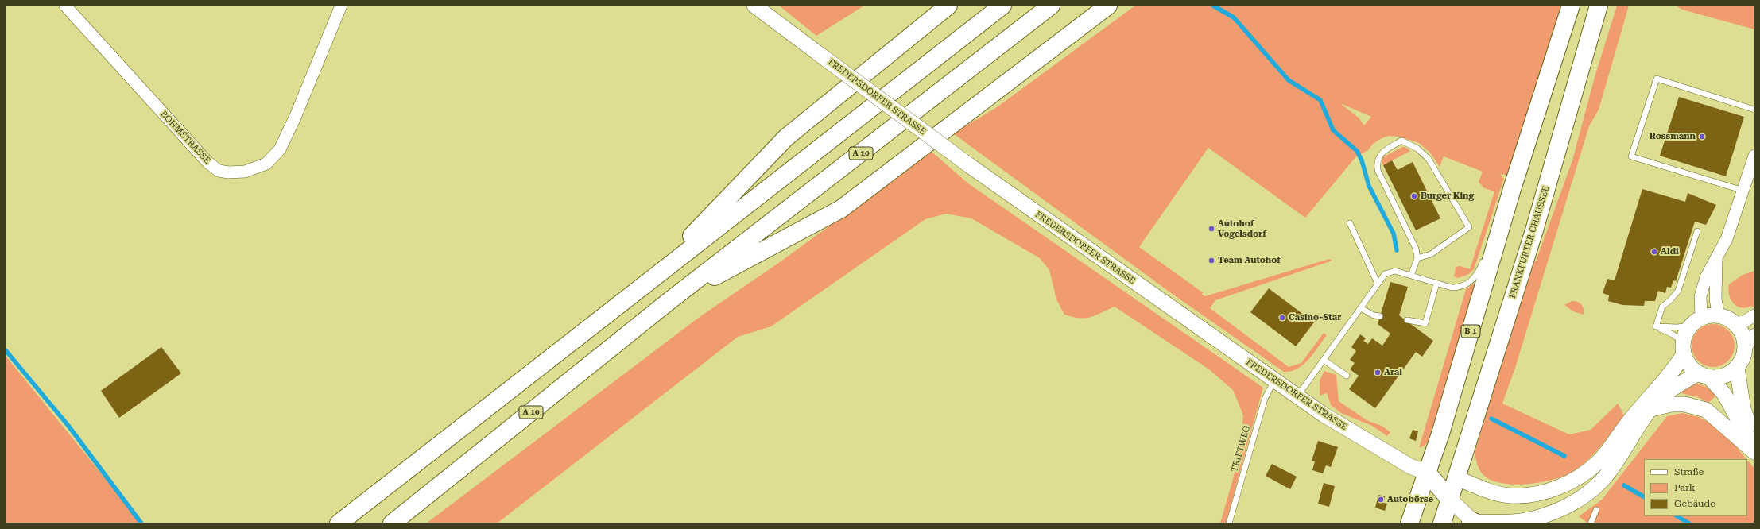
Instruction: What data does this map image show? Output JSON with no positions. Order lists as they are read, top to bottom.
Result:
{
  "streets": {
    "main road": ["A 10", "FRANKFURTER CHAUSSEE", "B 1"],
    "street": ["FREDERSDORFER STRASSE", "BOHMSTRASSE"],
    "lane": ["TRIFTWEG"]
  },
  "crossings": [
    ["FREDERSDORFER STRASSE", "B 1"],
    ["FREDERSDORFER STRASSE", "TRIFTWEG"]
  ],
  "places": [
    "Rossmann",
    "Burger King",
    "Autohof Vogelsdorf",
    "Aldi",
    "Team Autohof",
    "Casino-Star",
    "Aral",
    "Autobörse"
  ],
  "legend": ["Straße", "Park", "Gebäude"]
}
